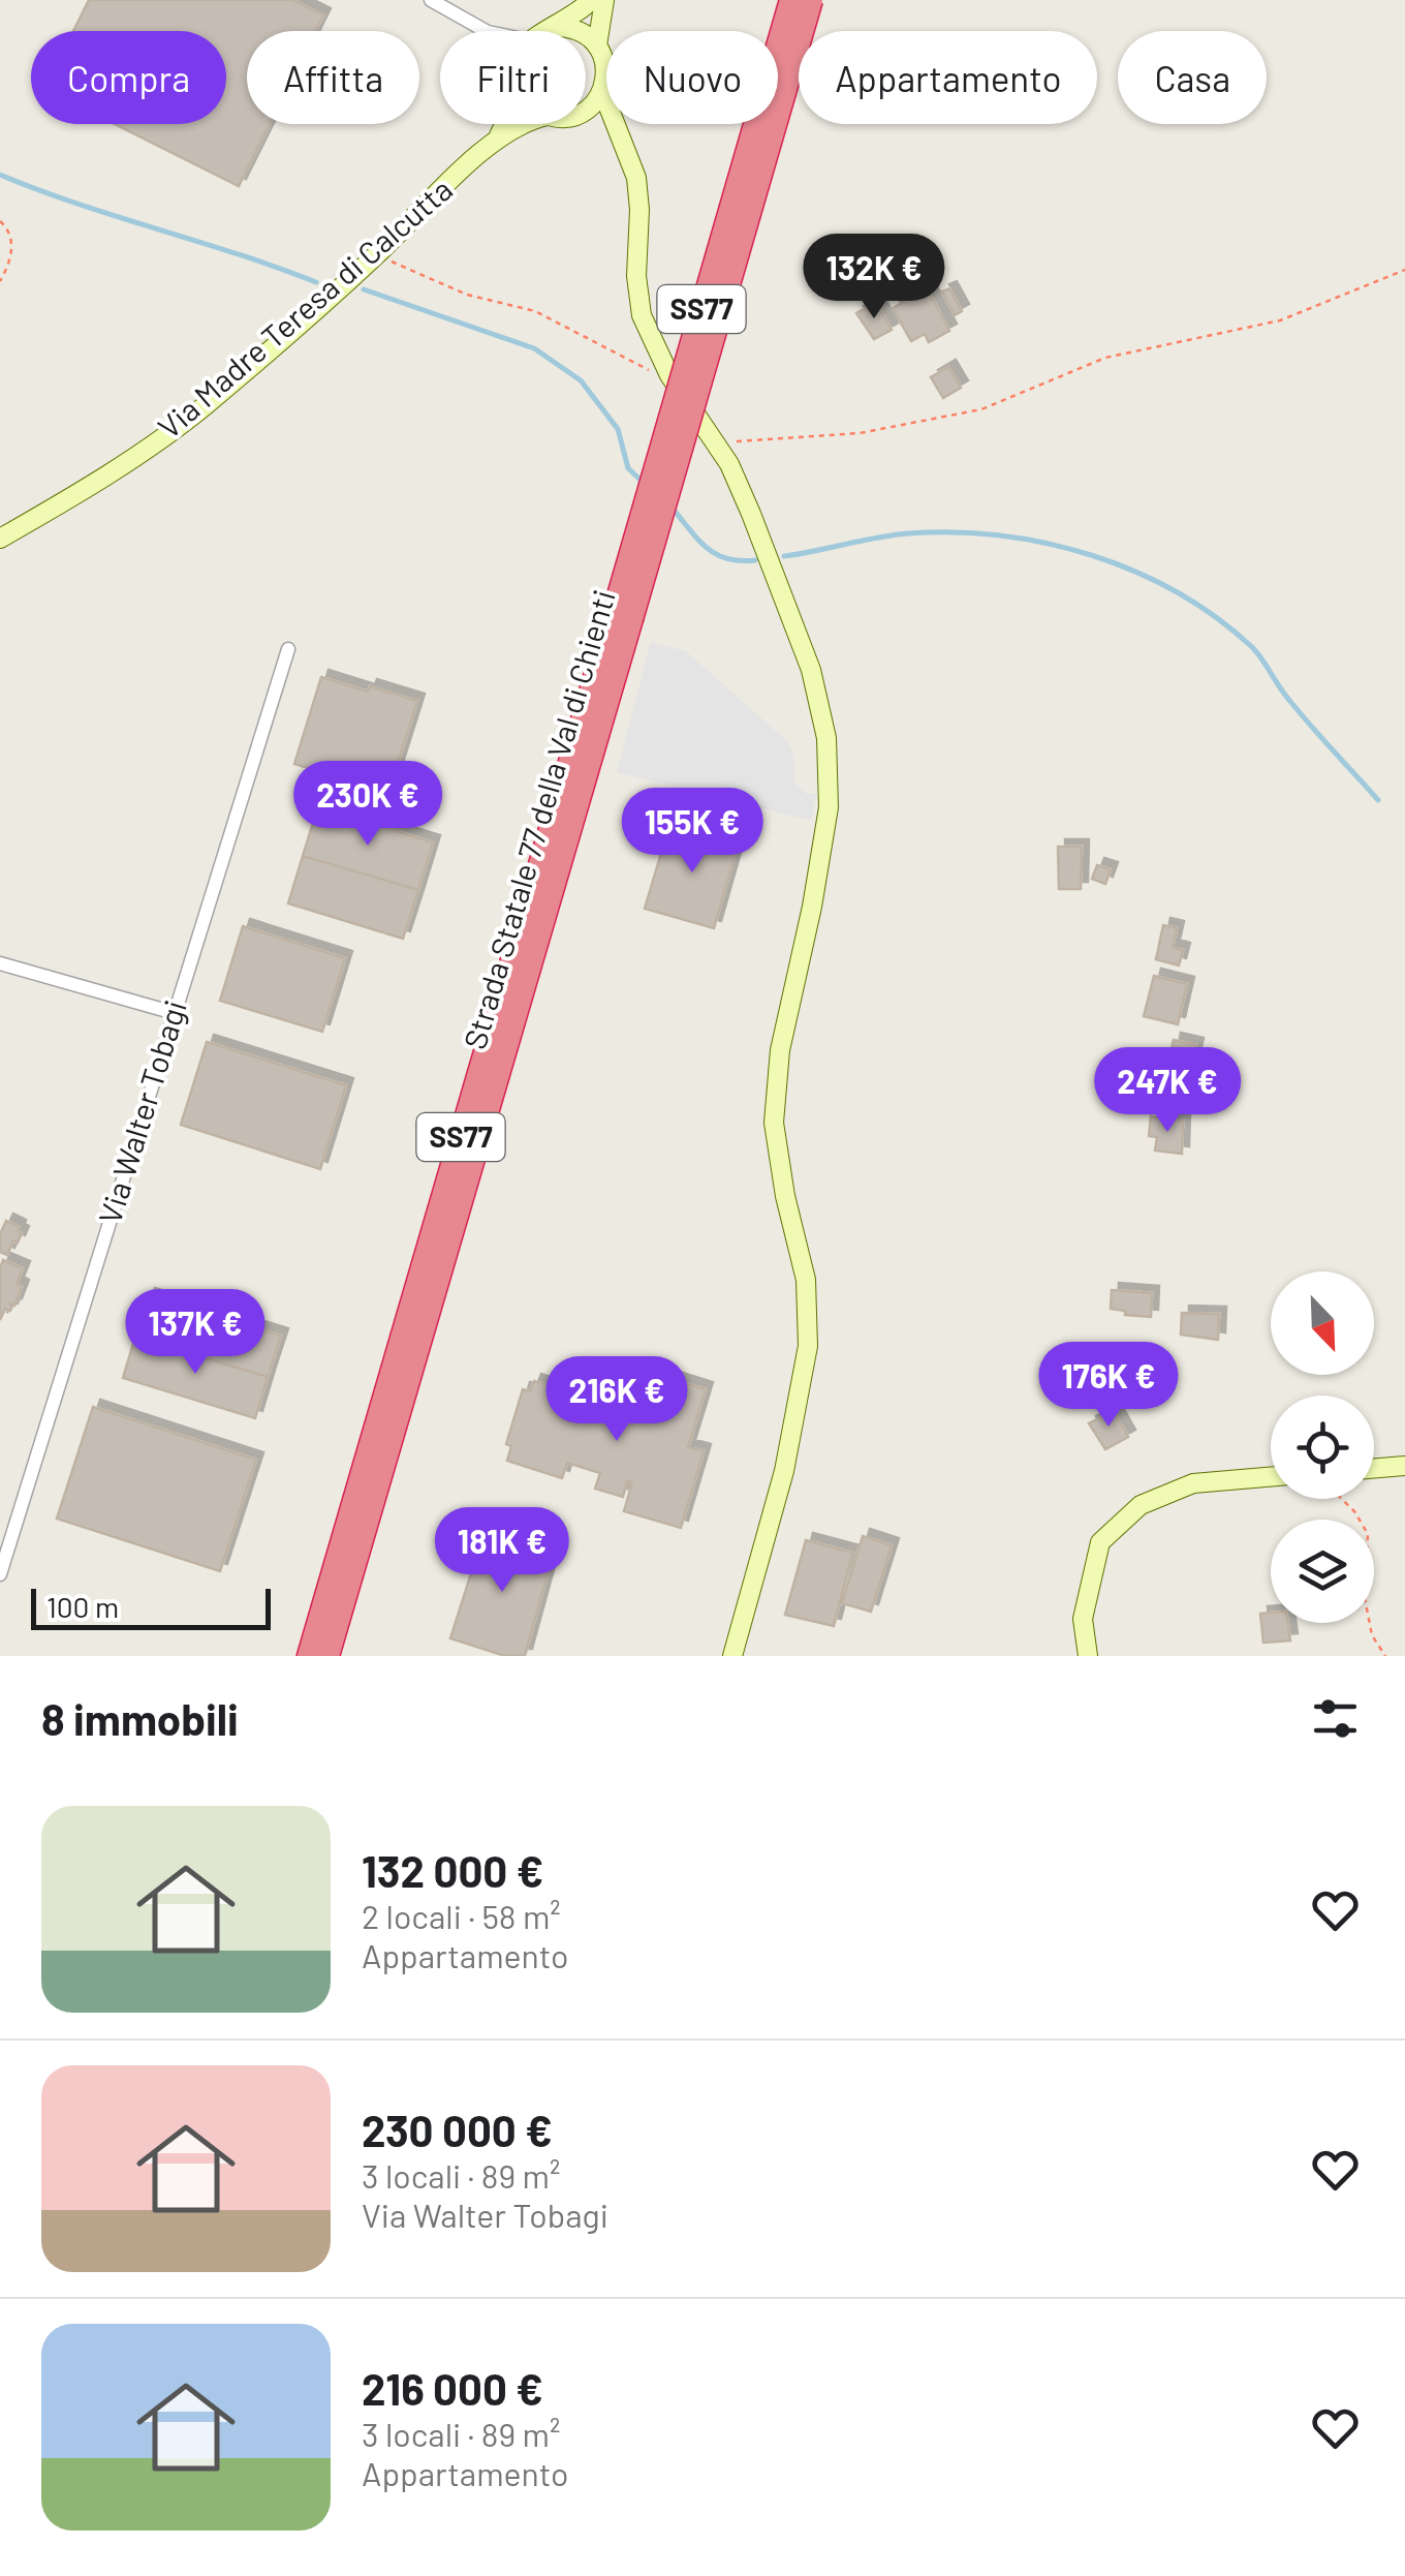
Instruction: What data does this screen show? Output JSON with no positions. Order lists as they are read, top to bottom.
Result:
{
  "streets": {
    "highway": ["SS77", "Strada Statale 77 della Val di Chienti"],
    "street": ["Via Madre Teresa di Calcutta", "Via Walter Tobagi"]
  },
  "scale_bar": "100 m",
  "north": "bottom right",
  "page": {
    "chip": [
      "Compra",
      "Affitta",
      "Filtri",
      "Nuovo",
      "Appartamento",
      "Casa"
    ],
    "price": [
      "132K €",
      "230K €",
      "155K €",
      "247K €",
      "137K €",
      "176K €",
      "216K €",
      "181K €"
    ],
    "scale": "100 m",
    "heading": "8 immobili",
    "list": [
      {
        "name": "132 000 €",
        "note": "2 locali · 58 m² · Appartamento"
      },
      {
        "name": "230 000 €",
        "note": "3 locali · 89 m² · Via Walter Tobagi"
      },
      {
        "name": "216 000 €",
        "note": "3 locali · 89 m² · Appartamento"
      }
    ]
  }
}
